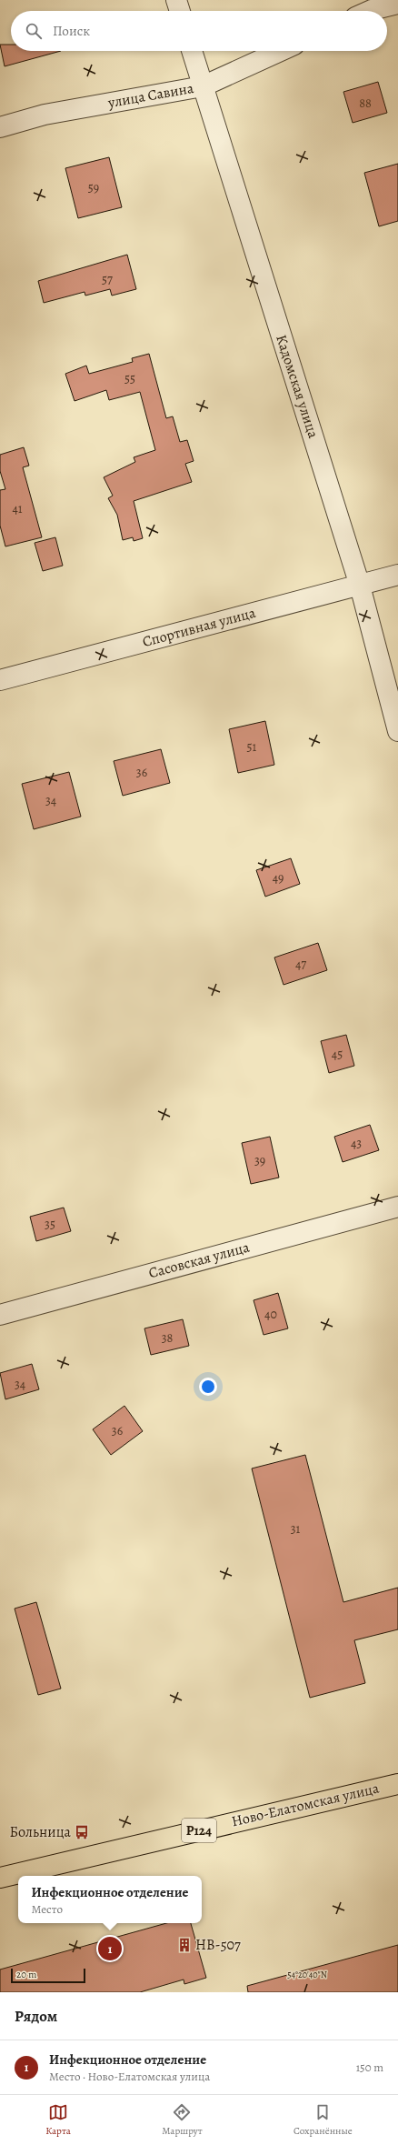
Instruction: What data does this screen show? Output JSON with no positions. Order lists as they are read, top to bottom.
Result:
{
  "streets": {
    "main road": ["Ново-Елатомская улица", "Р124"],
    "street": [
      "улица Савина",
      "Кадомская улица",
      "Спортивная улица",
      "Сасовская улица"
    ]
  },
  "crossings": [
    ["улица Савина", "Кадомская улица"],
    ["Кадомская улица", "Спортивная улица"]
  ],
  "places": {
    "bus stop": ["Больница"],
    "building": ["НВ-507"]
  },
  "house_numbers": [
    "88",
    "59",
    "57",
    "55",
    "41",
    "51",
    "36",
    "34",
    "49",
    "47",
    "45",
    "43",
    "39",
    "35",
    "40",
    "38",
    "34",
    "36",
    "31"
  ],
  "scale_bar": "20 m",
  "page": {
    "search": "Поиск",
    "popup": ["Инфекционное отделение", "Место"],
    "pins": "1",
    "scale": "20 m",
    "heading": "Рядом",
    "list": [
      {
        "mark": "1",
        "name": "Инфекционное отделение",
        "note": "Место · Ново-Елатомская улица",
        "value": "150 m"
      }
    ],
    "nav": ["Карта", "Маршрут", "Сохранённые"]
  },
  "coordinates": ["54°20'40\"N"]
}
